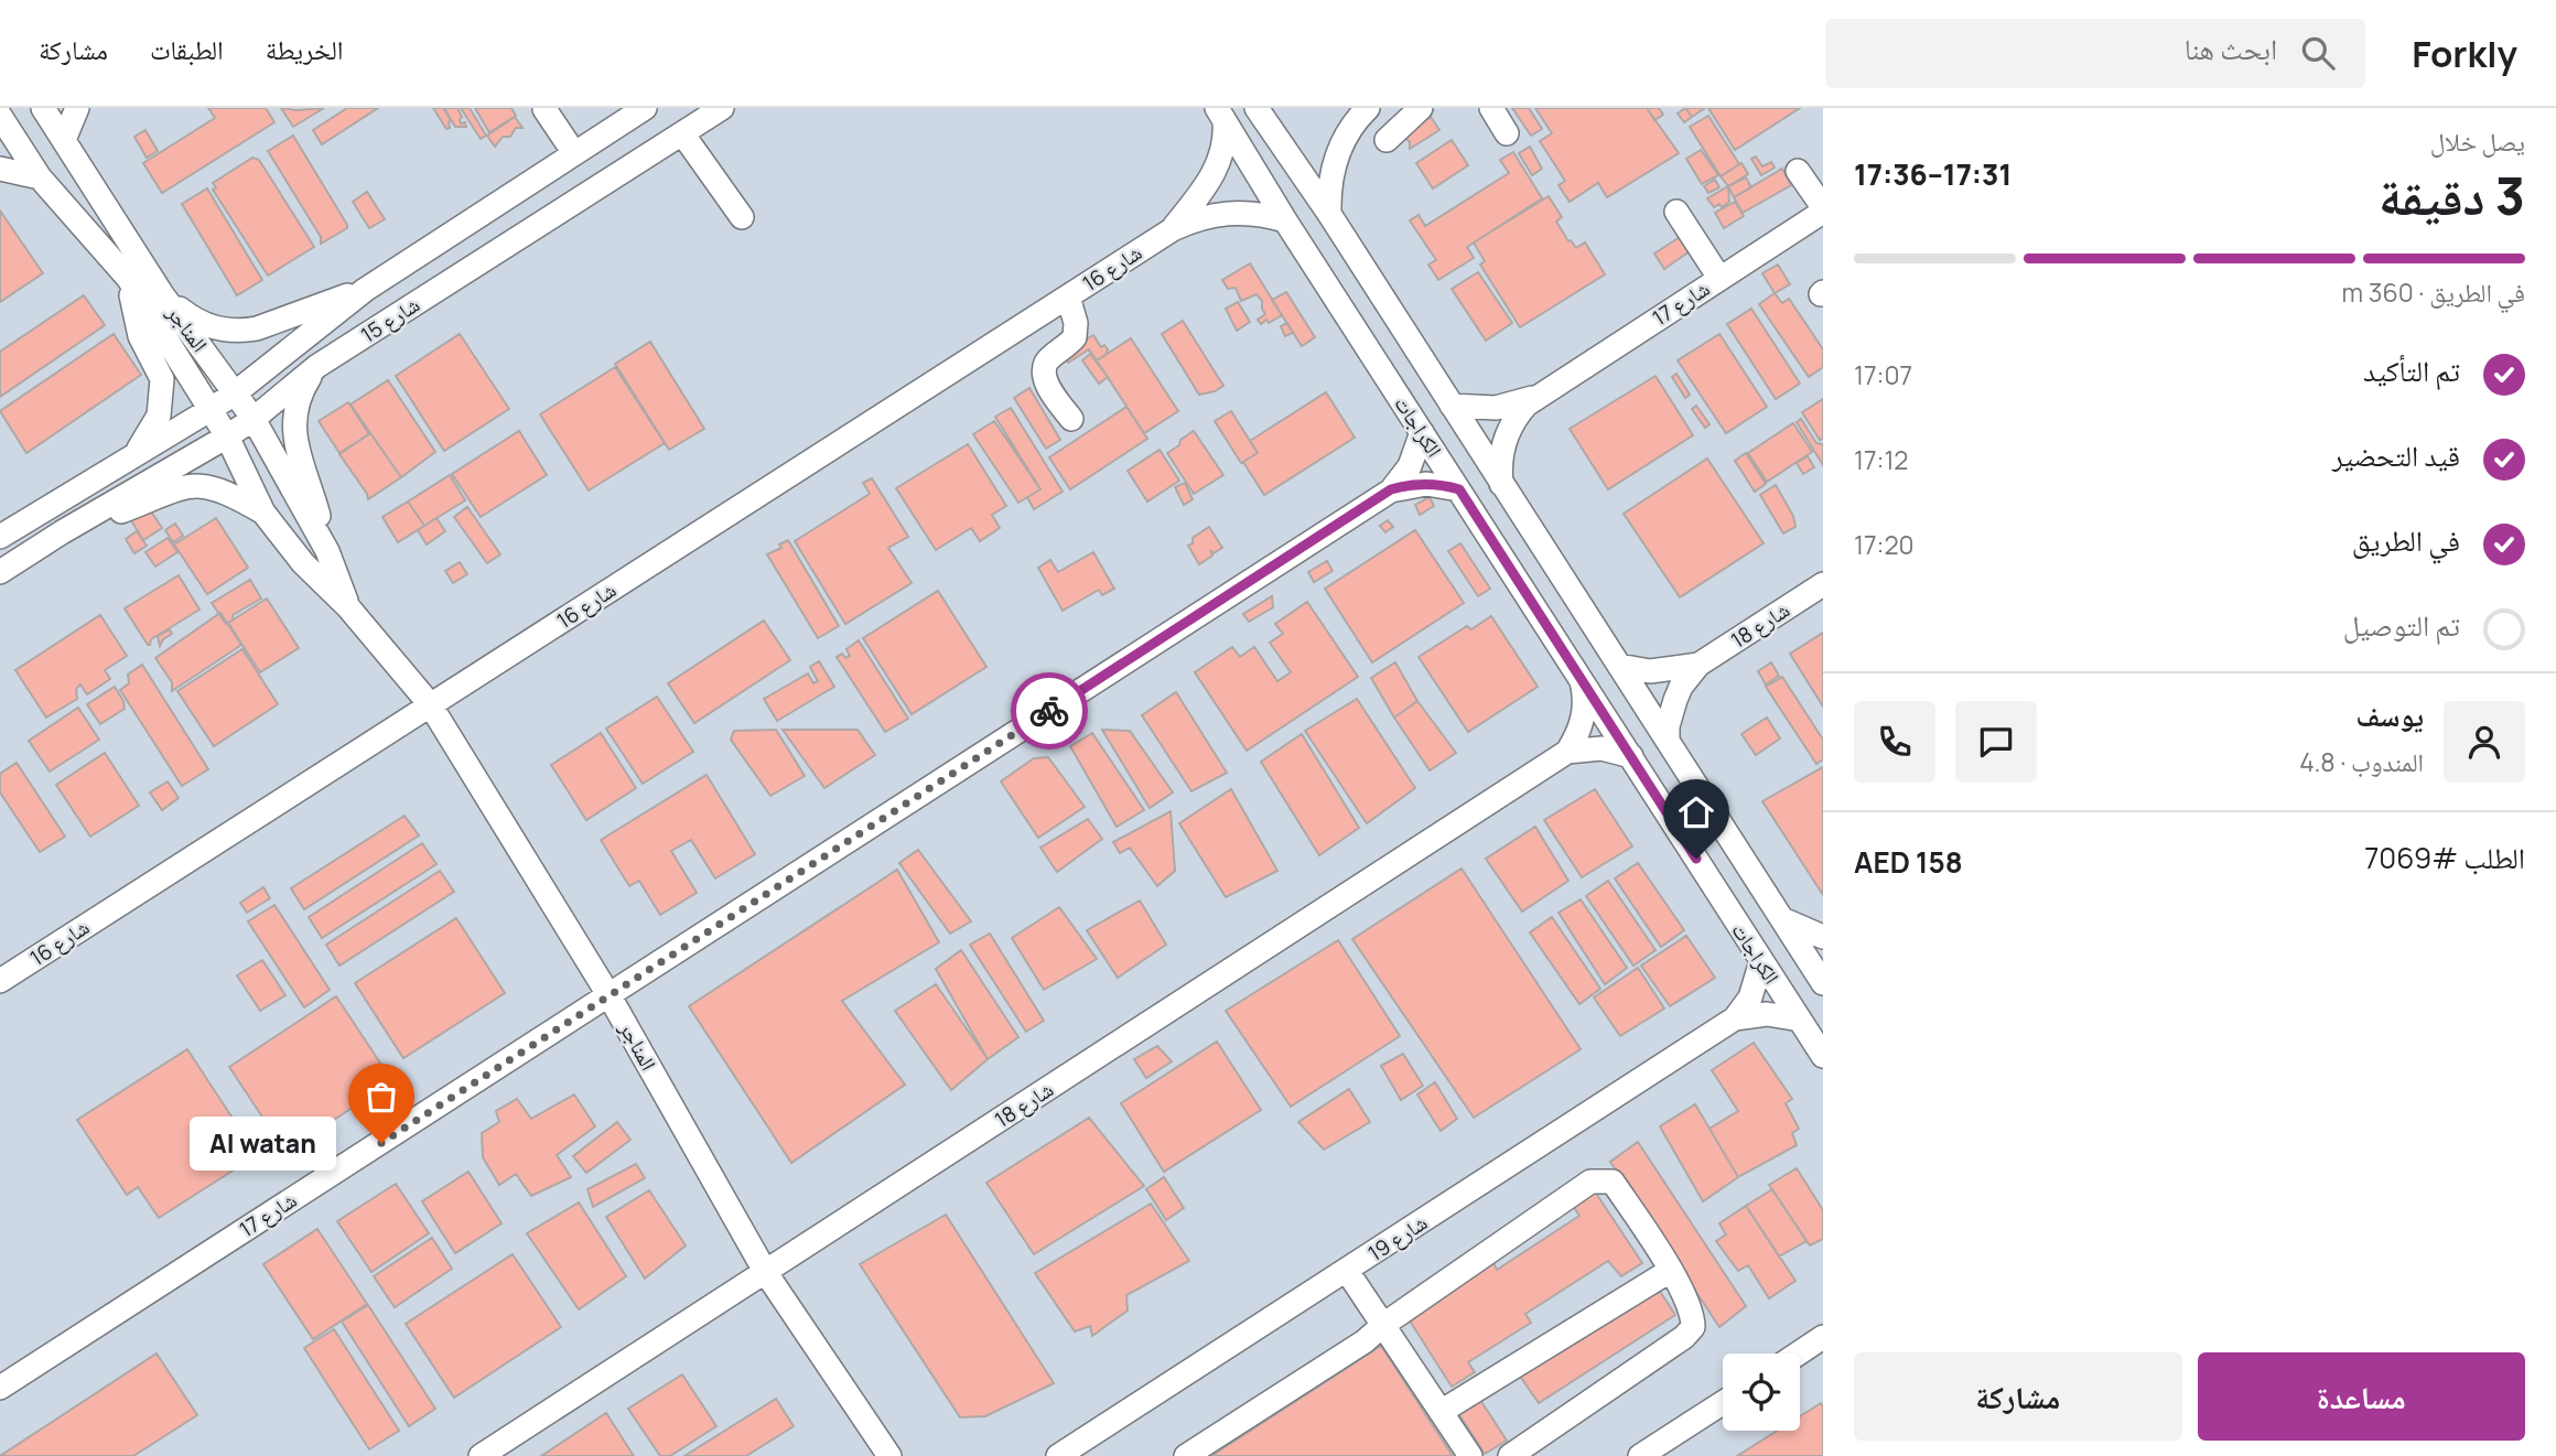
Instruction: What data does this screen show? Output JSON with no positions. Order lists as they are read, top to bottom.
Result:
{
  "streets": {
    "street": [
      "شارع 16",
      "شارع 17",
      "شارع 15",
      "المناجر",
      "الكراجات",
      "شارع 18",
      "شارع 19"
    ]
  },
  "crossings": [
    ["شارع 16", "المناجر"],
    ["شارع 16", "الكراجات"],
    ["شارع 17", "المناجر"],
    ["شارع 17", "الكراجات"],
    ["شارع 15", "المناجر"],
    ["المناجر", "شارع 18"],
    ["الكراجات", "شارع 18"],
    ["الكراجات", "شارع 19"]
  ],
  "places": ["Al watan"],
  "page": {
    "header": "Forkly",
    "search": "ابحث هنا",
    "nav": ["الخريطة", "الطبقات", "مشاركة"],
    "heading": ["3 دقيقة", "يصل خلال", "17:31–17:36"],
    "panel": [
      "يوسف",
      "المندوب · 4.8",
      "الطلب #7069",
      "AED 158"
    ],
    "bar": "في الطريق · 360 m",
    "list": [
      ["تم التأكيد", "17:07"],
      ["قيد التحضير", "17:12"],
      ["في الطريق", "17:20"],
      "تم التوصيل"
    ],
    "bubble": "Al watan",
    "buttons": ["مساعدة", "مشاركة"]
  }
}
